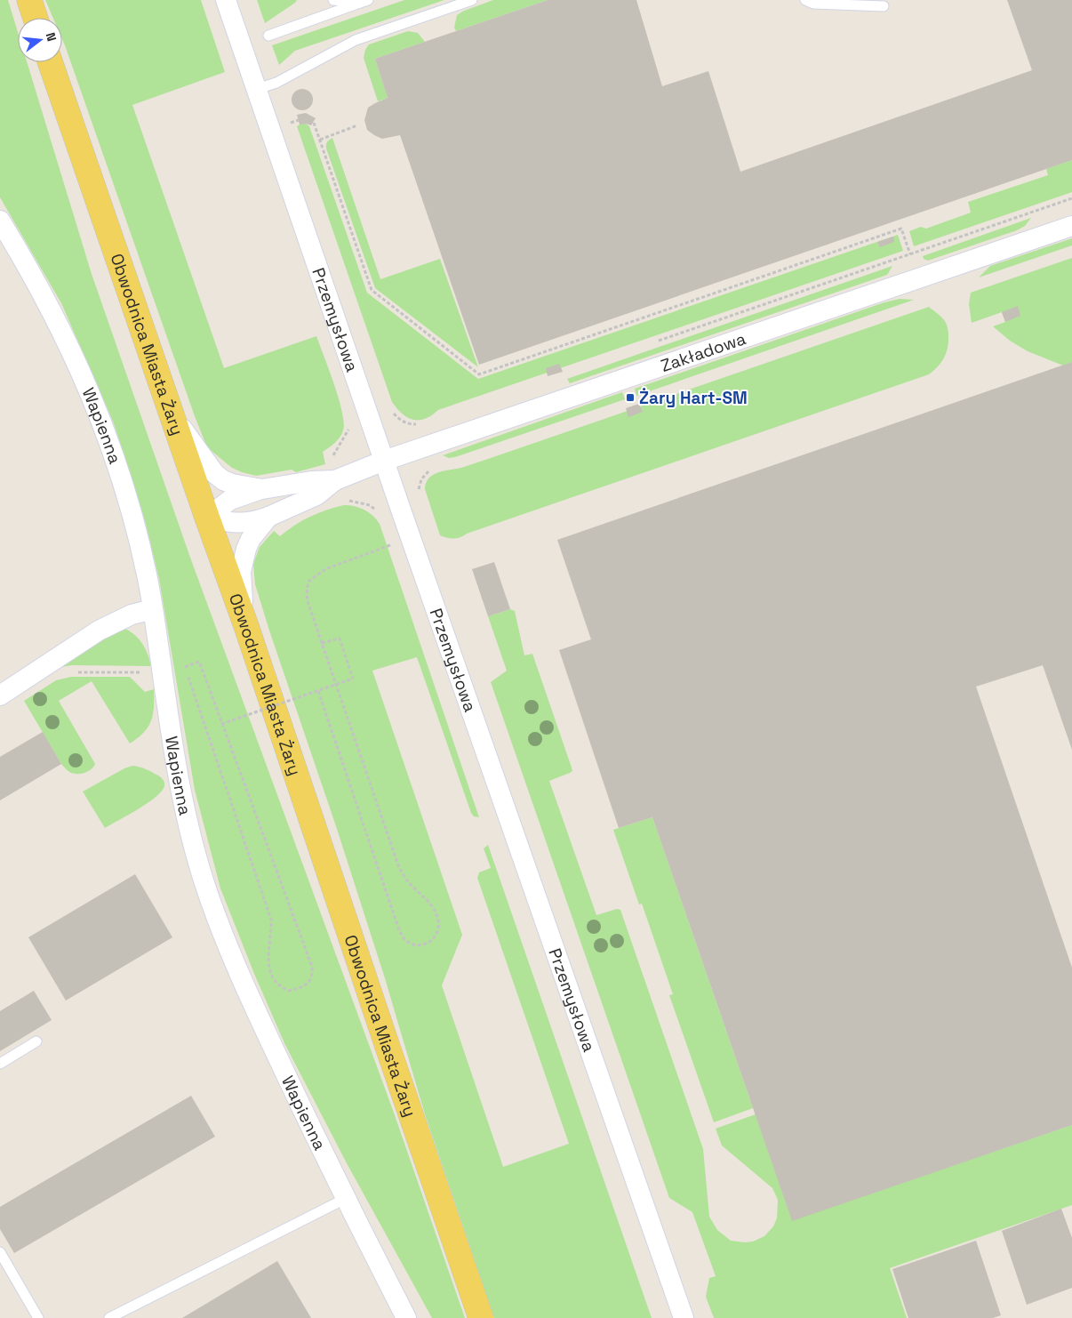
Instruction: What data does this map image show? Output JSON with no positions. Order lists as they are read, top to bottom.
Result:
{
  "streets": {
    "main road": ["Obwodnica Miasta Żary"],
    "street": ["Przemysłowa", "Zakładowa", "Wapienna"]
  },
  "crossings": [
    ["Przemysłowa", "Zakładowa"],
    ["Obwodnica Miasta Żary", "Zakładowa"]
  ],
  "places": {
    "transit": ["Żary Hart-SM"]
  },
  "north": "right"
}
